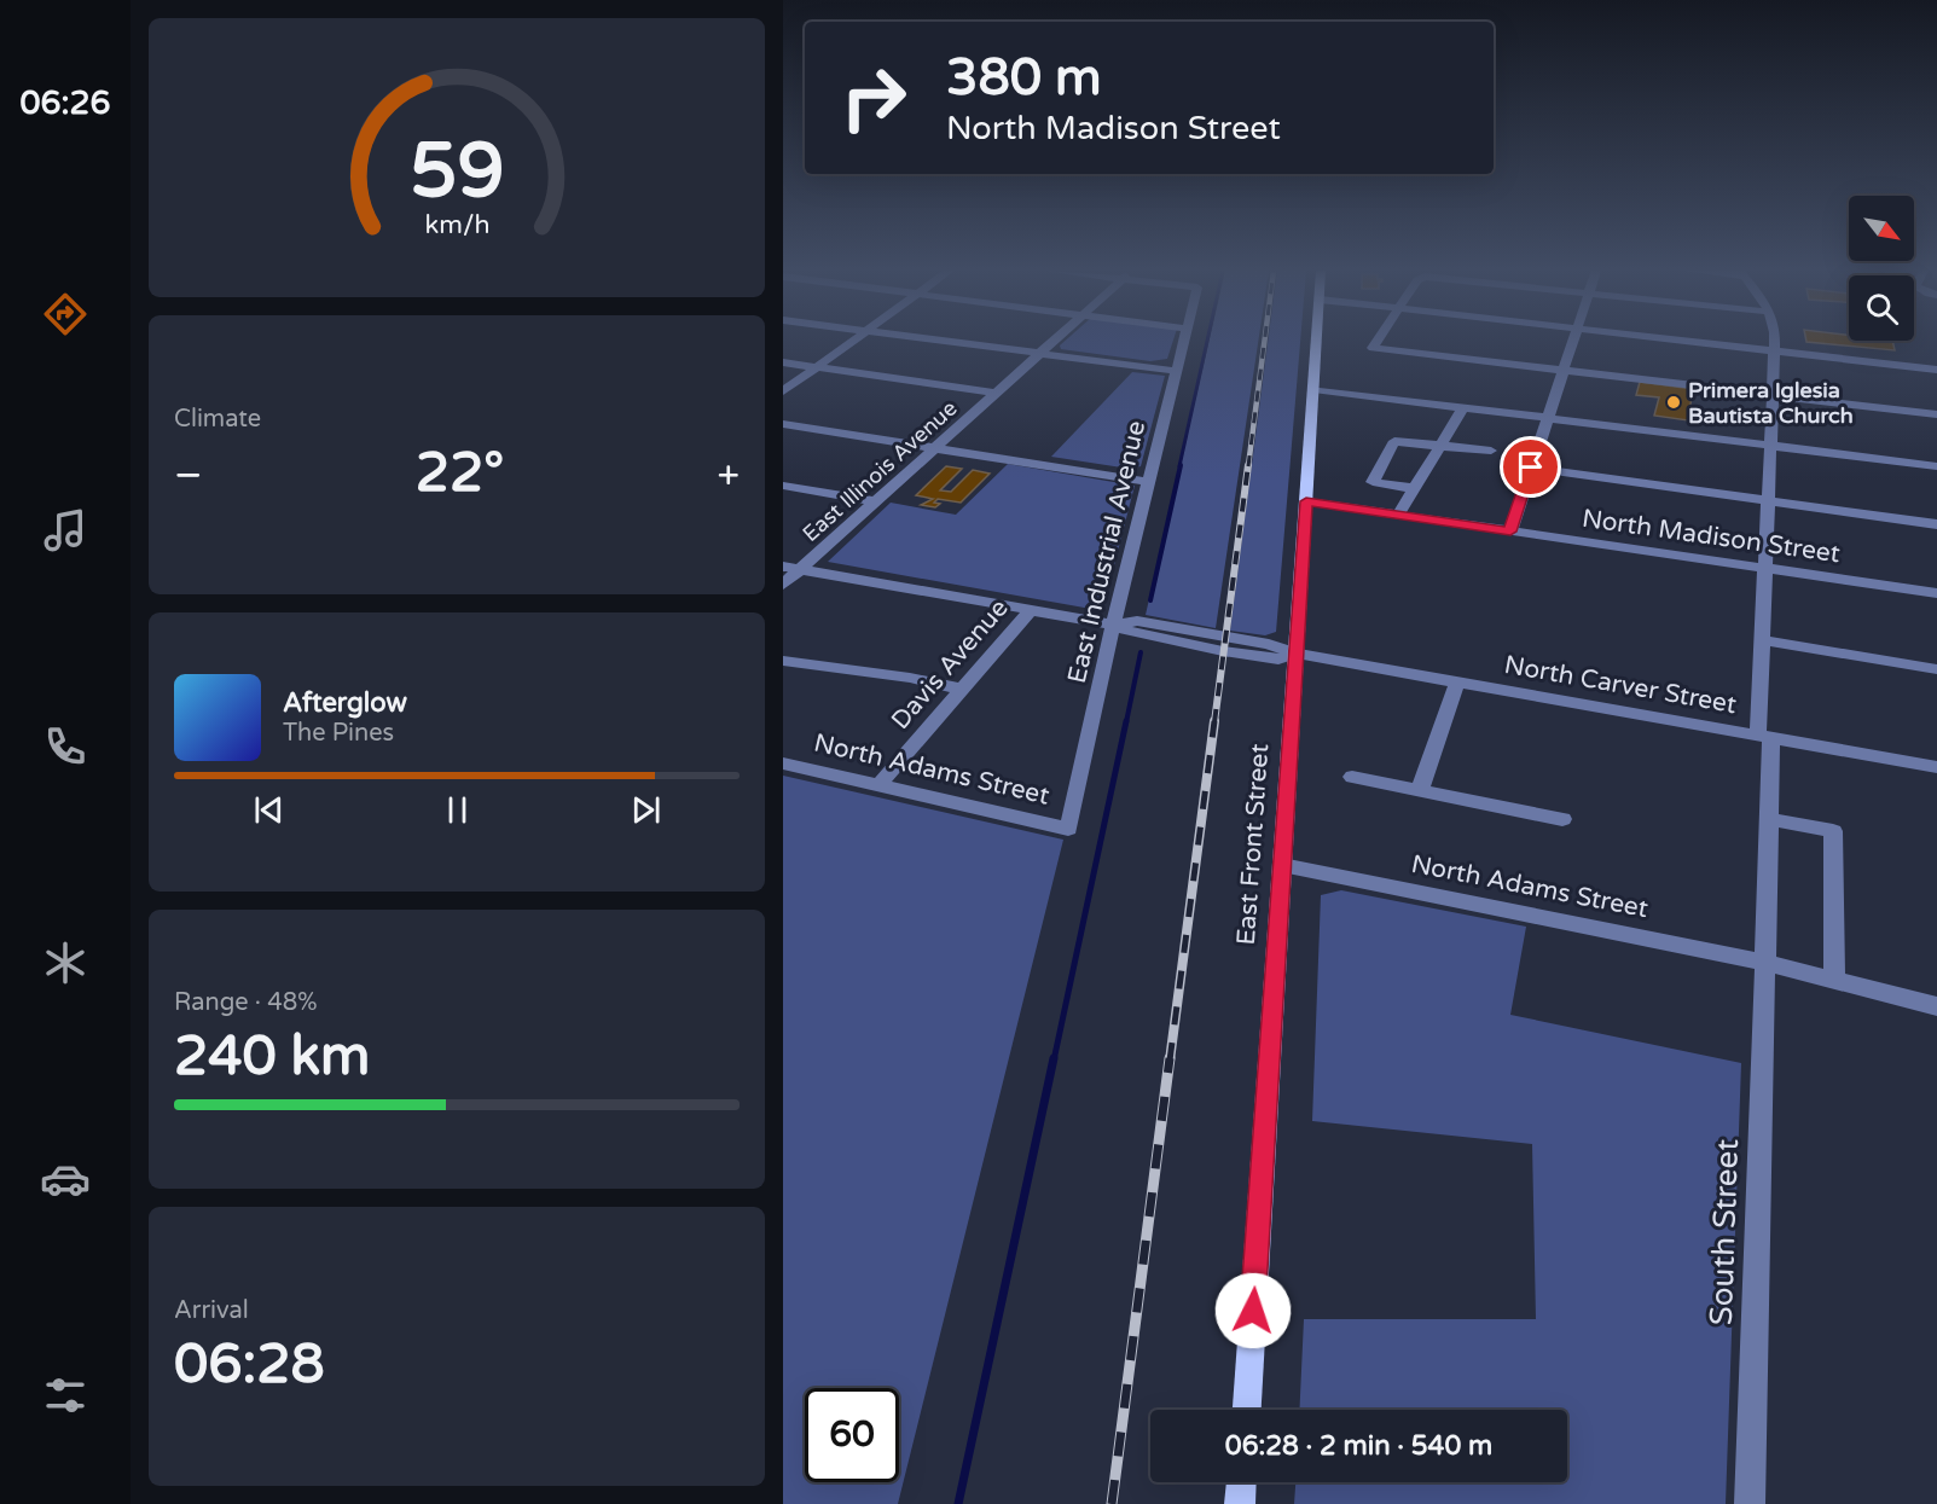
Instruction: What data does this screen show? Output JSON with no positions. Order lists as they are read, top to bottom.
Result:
{
  "streets": {
    "main road": ["East Front Street"],
    "street": [
      "East Illinois Avenue",
      "North Madison Street",
      "East Industrial Avenue",
      "Davis Avenue",
      "North Carver Street",
      "North Adams Street",
      "South Street"
    ]
  },
  "crossings": [
    ["East Illinois Avenue", "North Carver Street"],
    ["North Madison Street", "East Front Street"],
    ["East Industrial Avenue", "North Carver Street"],
    ["East Industrial Avenue", "North Adams Street"],
    ["Davis Avenue", "North Carver Street"],
    ["Davis Avenue", "North Adams Street"],
    ["North Carver Street", "East Front Street"],
    ["North Carver Street", "South Street"],
    ["North Adams Street", "East Front Street"],
    ["North Adams Street", "South Street"]
  ],
  "places": ["Primera Iglesia Bautista Church"],
  "north": "bottom right",
  "page": {
    "tabs": "06:26",
    "turn": ["380 m", "North Madison Street"],
    "tile": [
      "Climate",
      ["Range · 48%", "240 km"],
      ["Arrival", "06:28"]
    ],
    "heat": ["−", "22°", "+"],
    "song": ["Afterglow", "The Pines"],
    "limit": "60",
    "trip": "06:28 · 2 min · 540 m",
    "gauge": ["59", "km/h"]
  }
}
